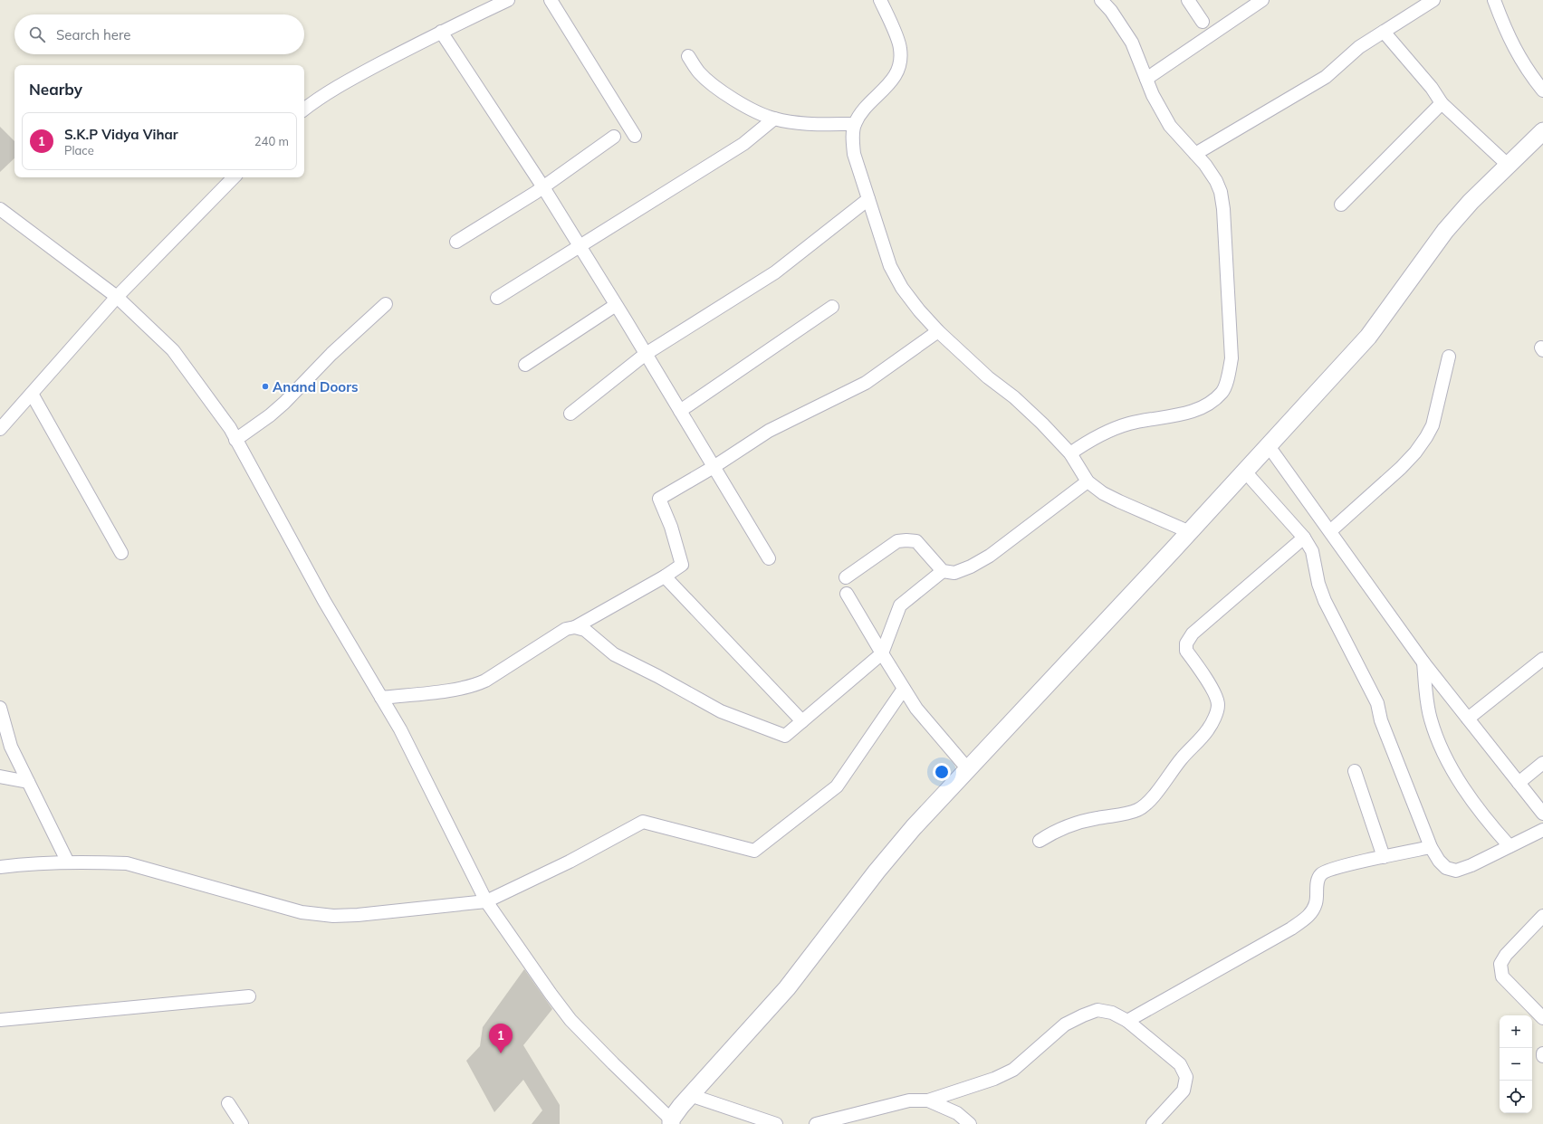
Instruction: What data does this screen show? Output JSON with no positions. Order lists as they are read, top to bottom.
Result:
{
  "places": ["Anand Doors"],
  "page": {
    "search": "Search here",
    "heading": "Nearby",
    "list": [
      {
        "mark": "1",
        "name": "S.K.P Vidya Vihar",
        "note": "Place",
        "value": "240 m"
      }
    ],
    "map_buttons": ["+", "−"],
    "pins": "1"
  }
}
